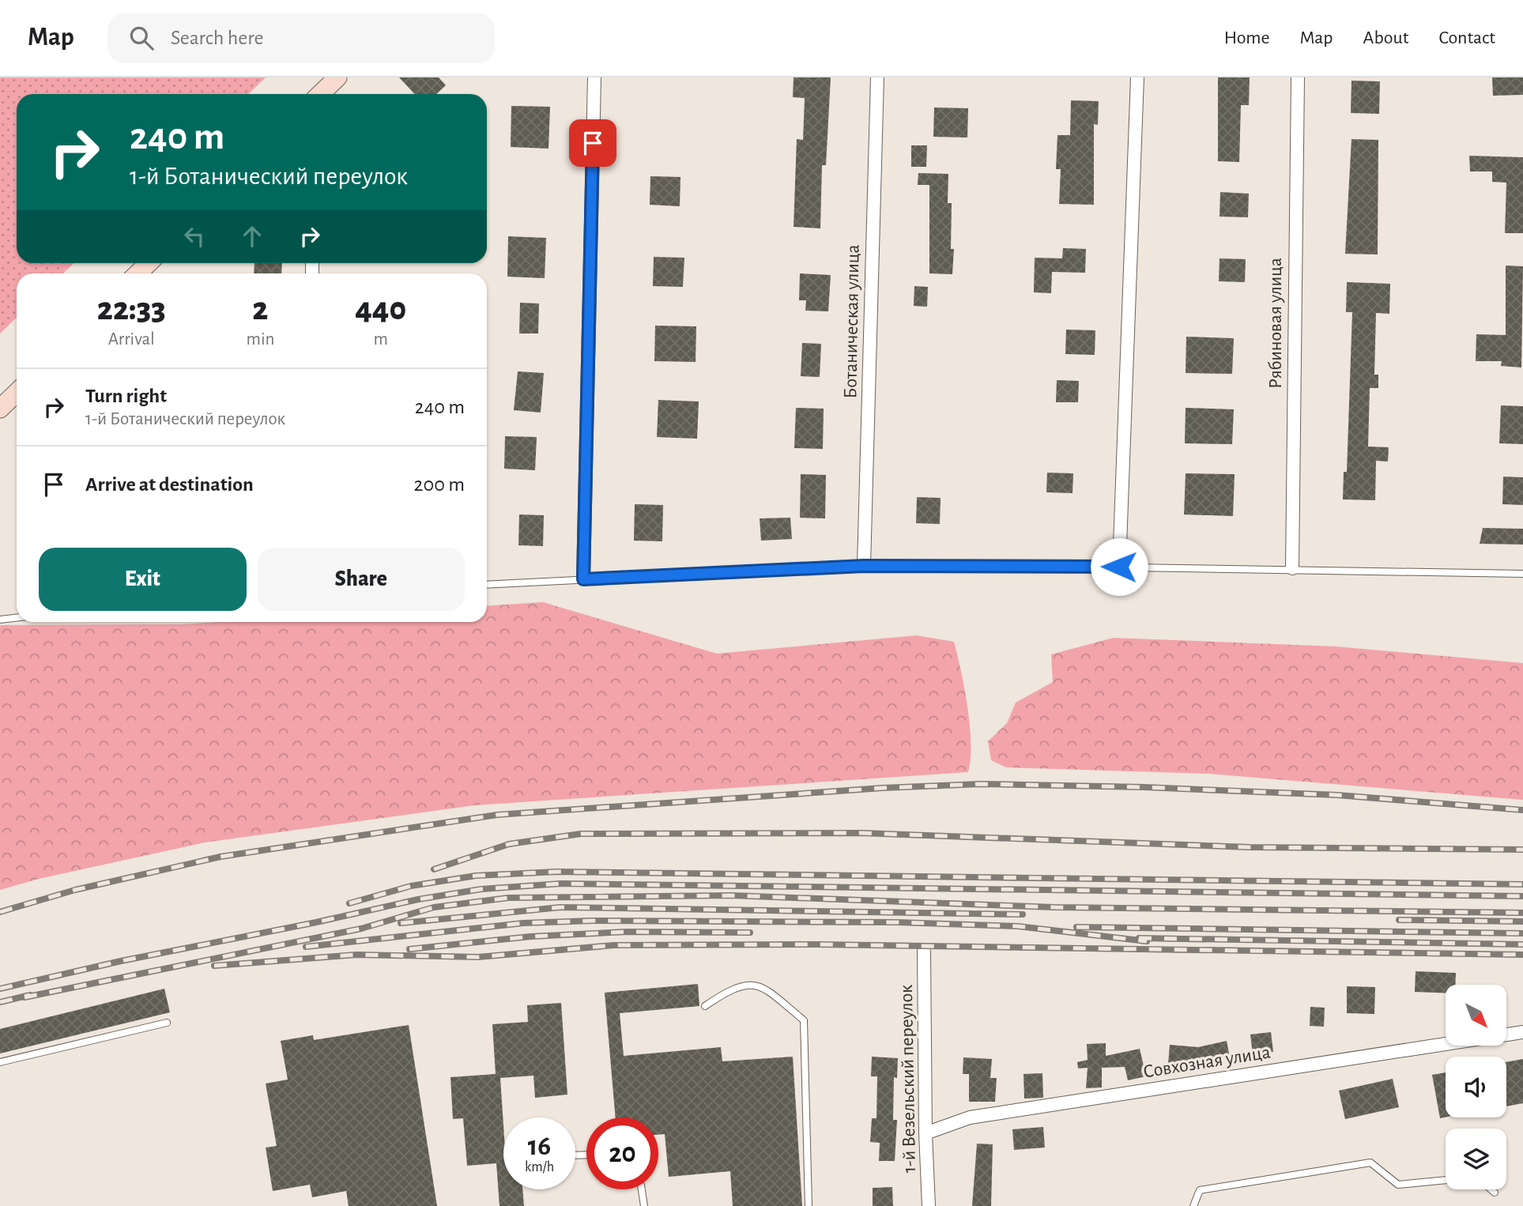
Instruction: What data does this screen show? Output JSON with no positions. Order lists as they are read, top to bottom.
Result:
{
  "streets": {
    "street": [
      "Ботаническая улица",
      "Рябиновая улица",
      "Совхозная улица",
      "1-й Везельский переулок"
    ]
  },
  "crossings": [
    ["Совхозная улица", "1-й Везельский переулок"]
  ],
  "north": "bottom right",
  "page": {
    "header": "Map",
    "search": "Search here",
    "nav": [
      "Home",
      "Map",
      "About",
      "Contact"
    ],
    "turn": ["240 m", "1-й Ботанический переулок"],
    "eta": [
      "22:33",
      "Arrival",
      "2",
      "min",
      "440",
      "m"
    ],
    "list": [
      {
        "name": "Turn right",
        "note": "1-й Ботанический переулок",
        "value": "240 m"
      },
      {
        "name": "Arrive at destination",
        "value": "200 m"
      }
    ],
    "buttons": ["Exit", "Share"],
    "speed": "16 km/h",
    "limit": "20"
  }
}
